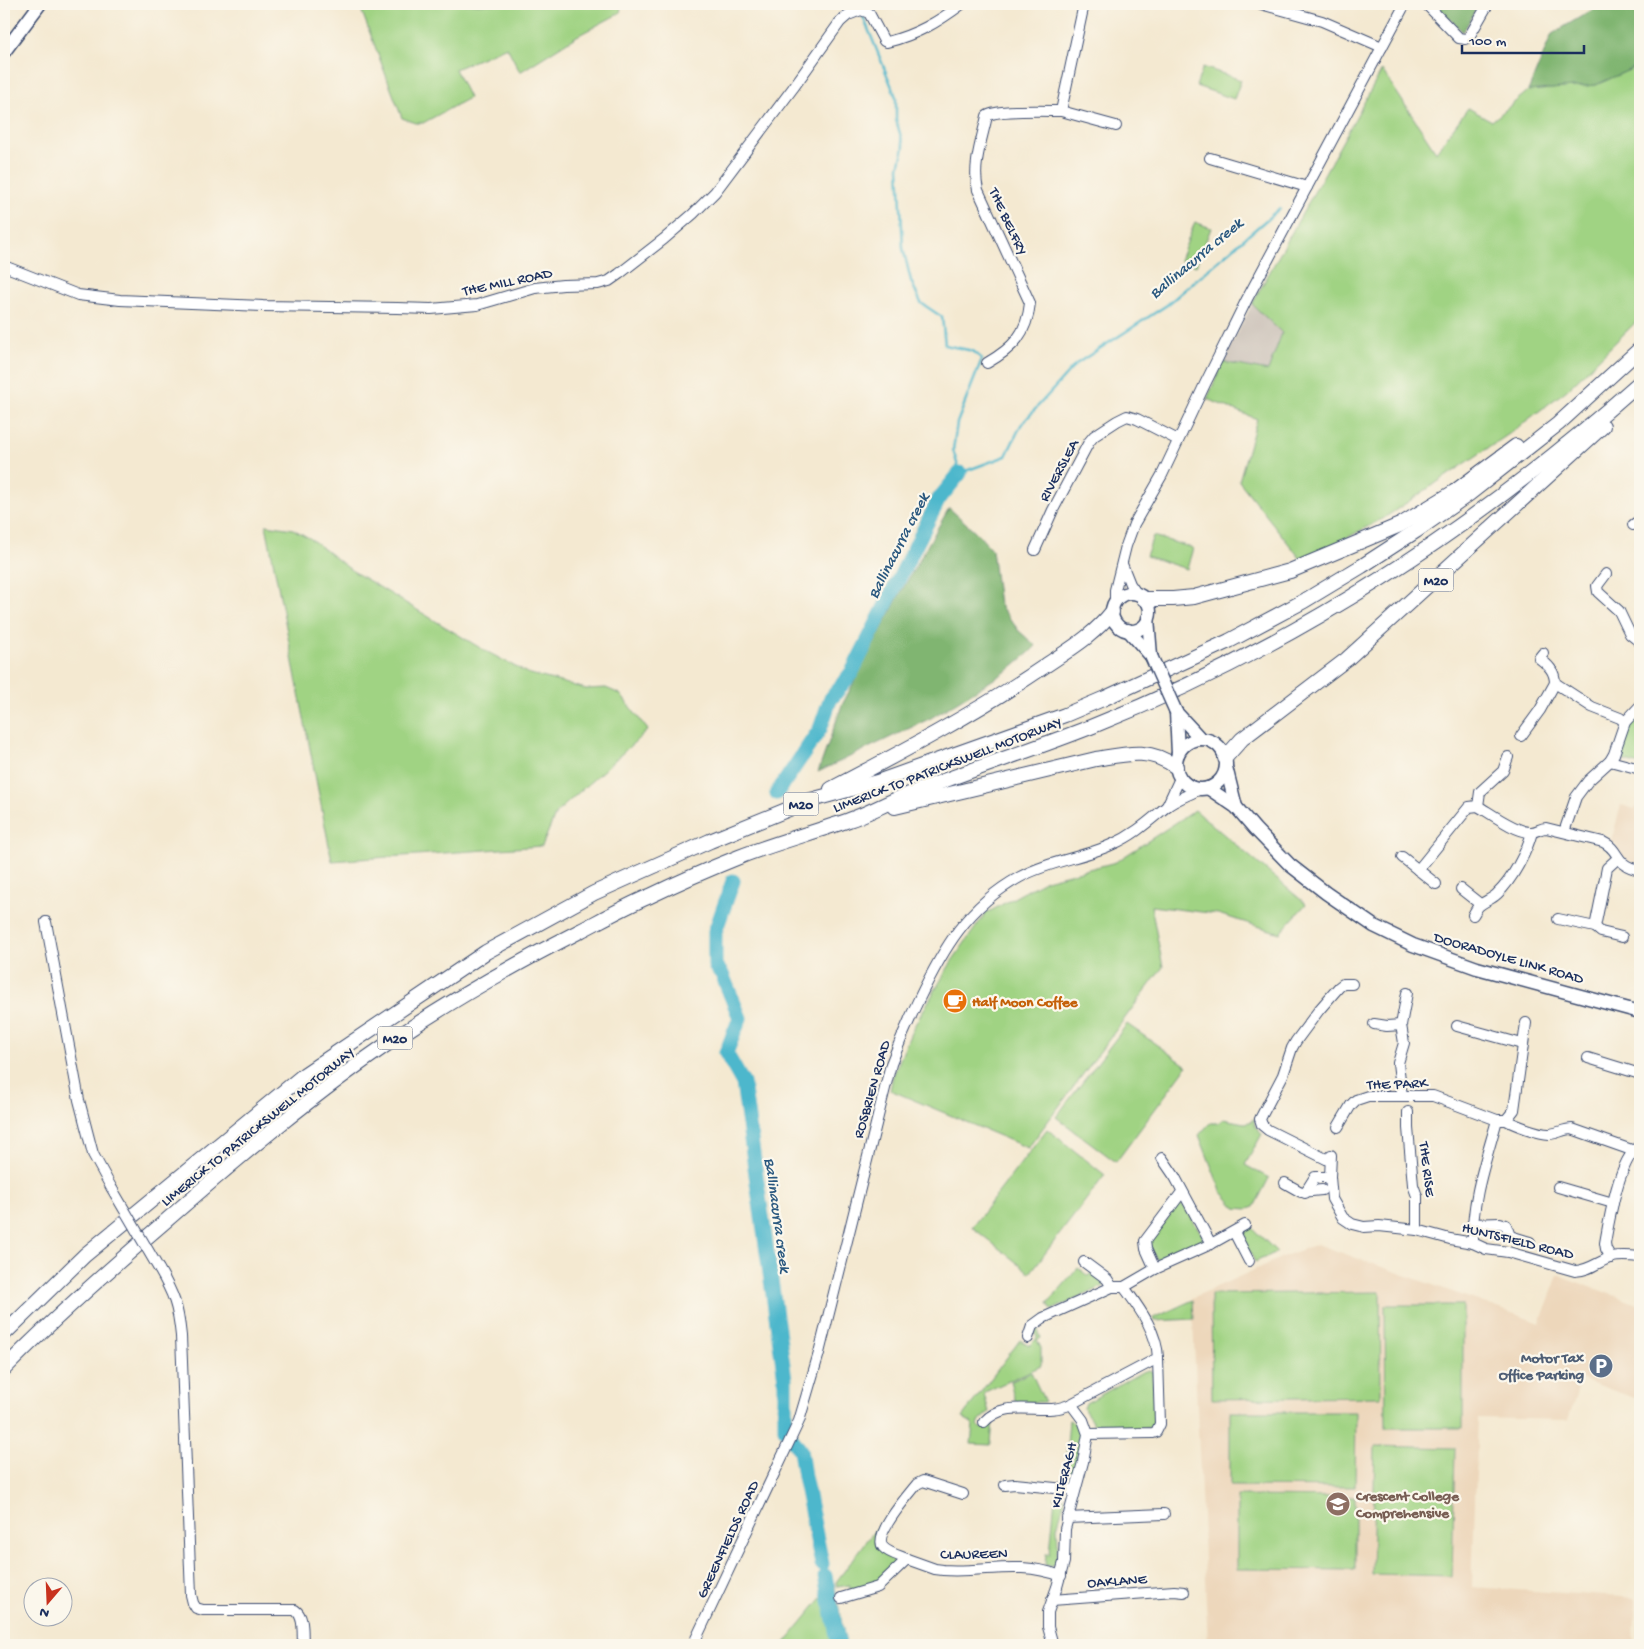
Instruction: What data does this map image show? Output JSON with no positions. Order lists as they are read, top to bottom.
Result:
{
  "streets": {
    "highway": ["M20", "LIMERICK TO PATRICKSWELL MOTORWAY"],
    "main road": ["DOORADOYLE LINK ROAD"],
    "street": [
      "THE BELFRY",
      "THE MILL ROAD",
      "RIVERSLEA",
      "THE PARK",
      "ROSBRIEN ROAD",
      "THE RISE",
      "HUNTSFIELD ROAD",
      "KILTERAGH",
      "GREENFIELDS ROAD",
      "CLAUREEN",
      "OAKLANE"
    ]
  },
  "crossings": [
    ["M20", "LIMERICK TO PATRICKSWELL MOTORWAY"],
    ["M20", "DOORADOYLE LINK ROAD"],
    ["M20", "ROSBRIEN ROAD"],
    ["DOORADOYLE LINK ROAD", "ROSBRIEN ROAD"],
    ["ROSBRIEN ROAD", "GREENFIELDS ROAD"],
    ["THE RISE", "HUNTSFIELD ROAD"],
    ["KILTERAGH", "CLAUREEN"],
    ["KILTERAGH", "OAKLANE"]
  ],
  "water": ["Ballinacurra creek"],
  "places": {
    "cafe": ["Half Moon Coffee"],
    "parking": ["Motor Tax Office Parking"],
    "school or university": ["Crescent College Comprehensive"]
  },
  "scale_bar": "100 m",
  "north": "bottom"
}
